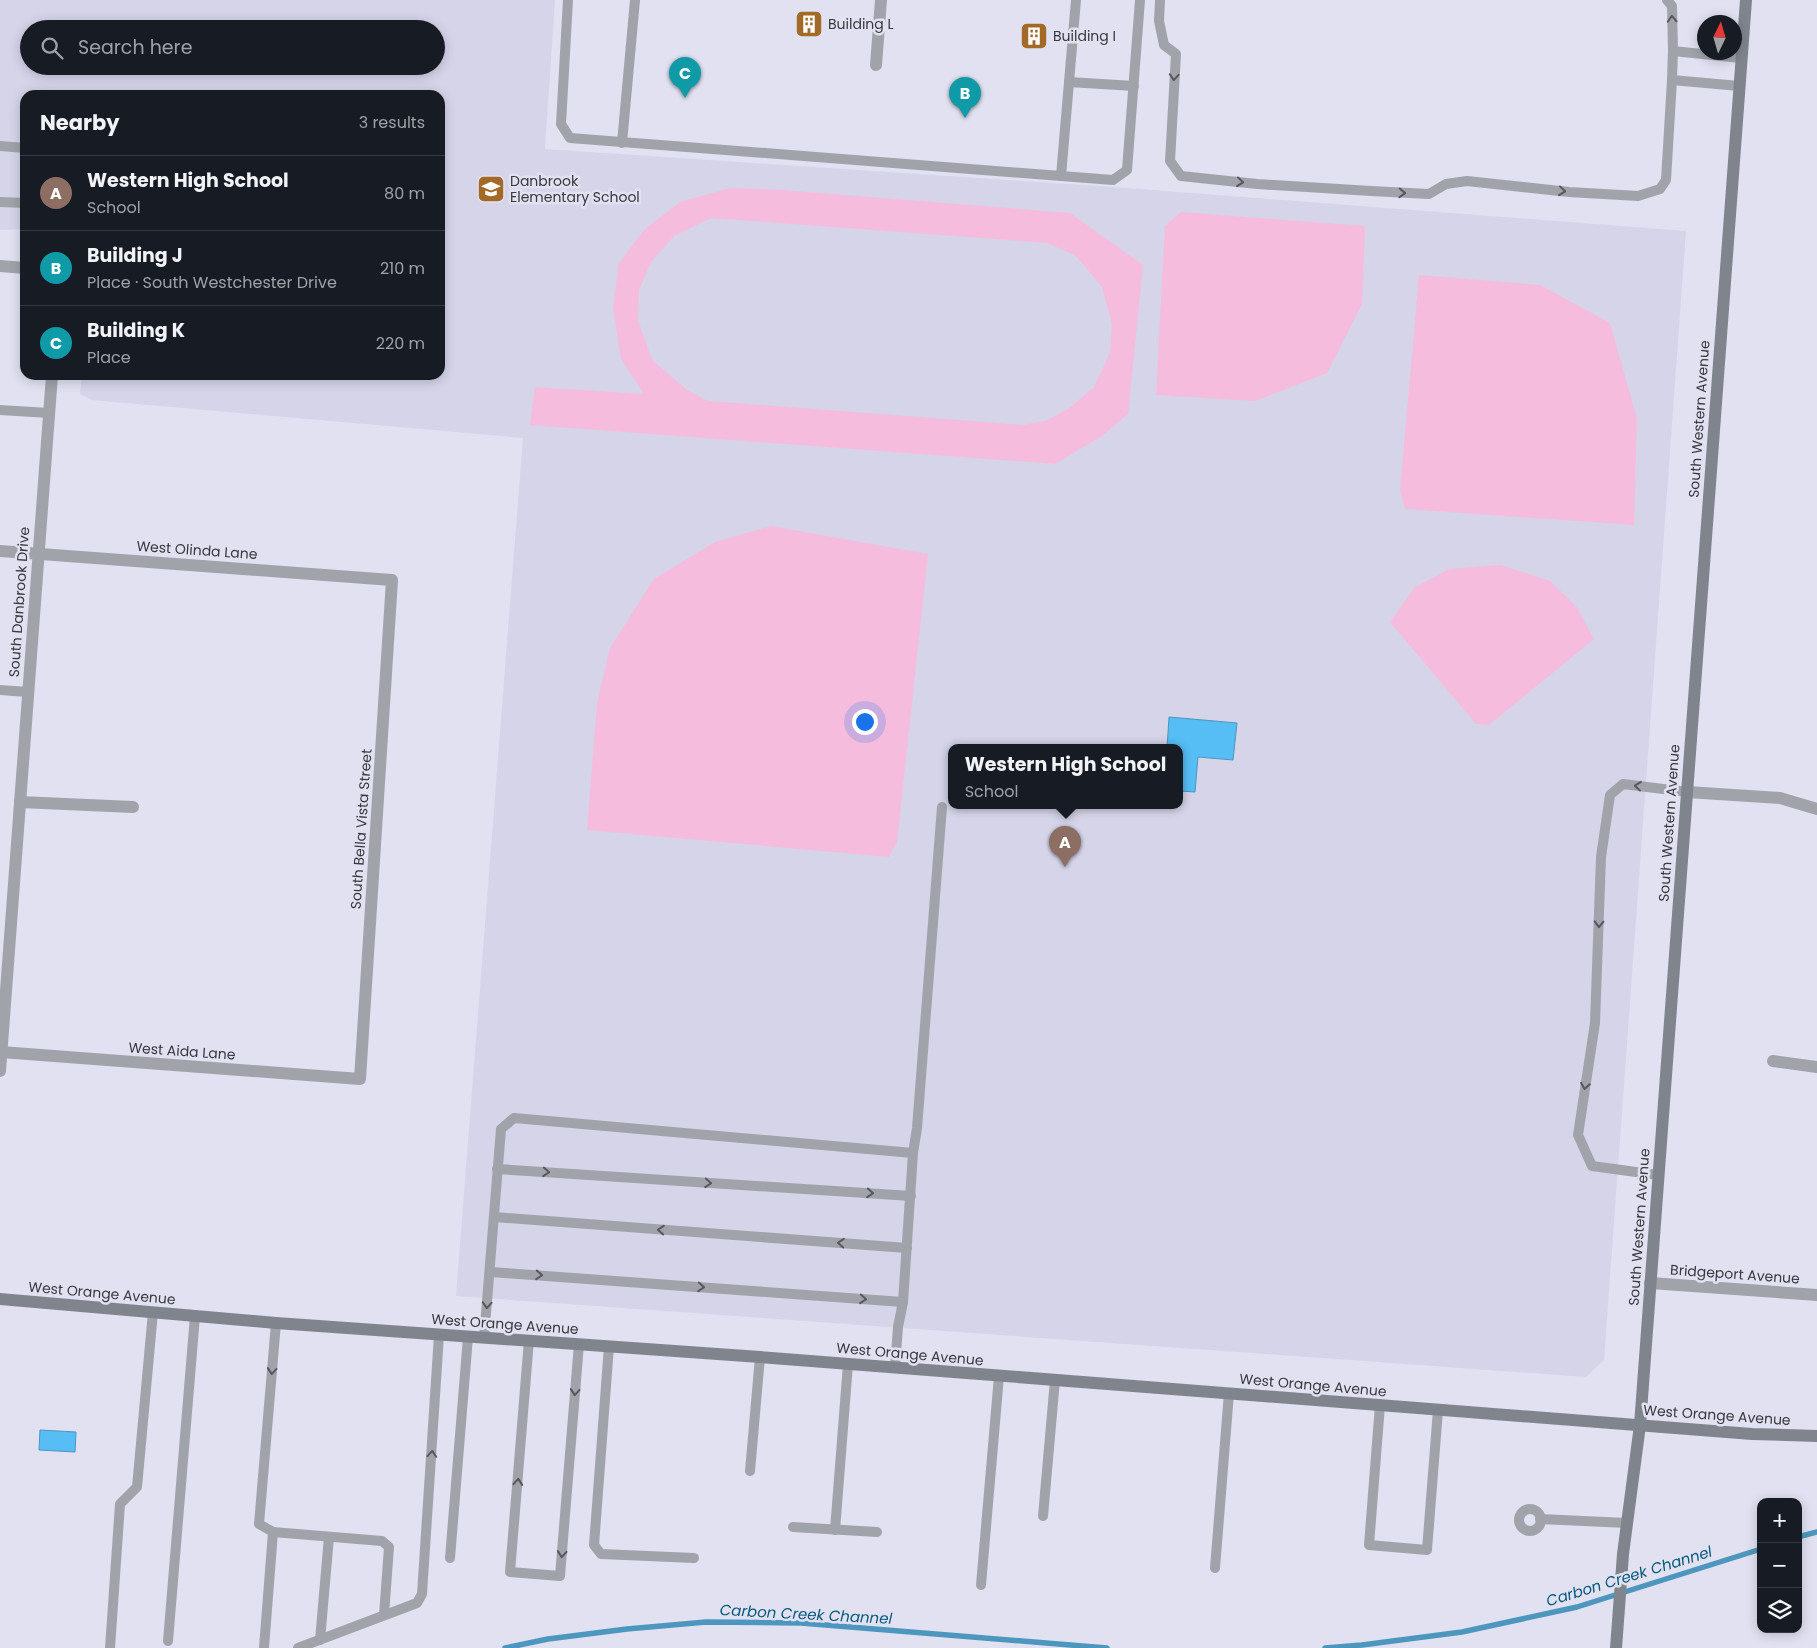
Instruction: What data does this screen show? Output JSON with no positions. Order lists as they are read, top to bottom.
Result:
{
  "streets": {
    "street": [
      "South Western Avenue",
      "West Olinda Lane",
      "South Danbrook Drive",
      "South Bella Vista Street",
      "West Aida Lane",
      "Bridgeport Avenue",
      "West Orange Avenue"
    ]
  },
  "crossings": [
    ["South Western Avenue", "Bridgeport Avenue"],
    ["South Western Avenue", "West Orange Avenue"],
    ["West Olinda Lane", "South Danbrook Drive"],
    ["West Olinda Lane", "South Bella Vista Street"],
    ["South Danbrook Drive", "West Aida Lane"],
    ["South Bella Vista Street", "West Aida Lane"]
  ],
  "water": ["Carbon Creek Channel"],
  "places": {
    "building": ["Building L", "Building I"],
    "school or university": ["Danbrook Elementary School"]
  },
  "north": "top",
  "page": {
    "search": "Search here",
    "pins": ["C", "B", "A"],
    "heading": ["Nearby", "3 results"],
    "list": [
      {
        "mark": "A",
        "name": "Western High School",
        "note": "School",
        "value": "80 m"
      },
      {
        "mark": "B",
        "name": "Building J",
        "note": "Place · South Westchester Drive",
        "value": "210 m"
      },
      {
        "mark": "C",
        "name": "Building K",
        "note": "Place",
        "value": "220 m"
      }
    ],
    "popup": ["Western High School", "School"],
    "map_buttons": ["+", "−"]
  }
}
